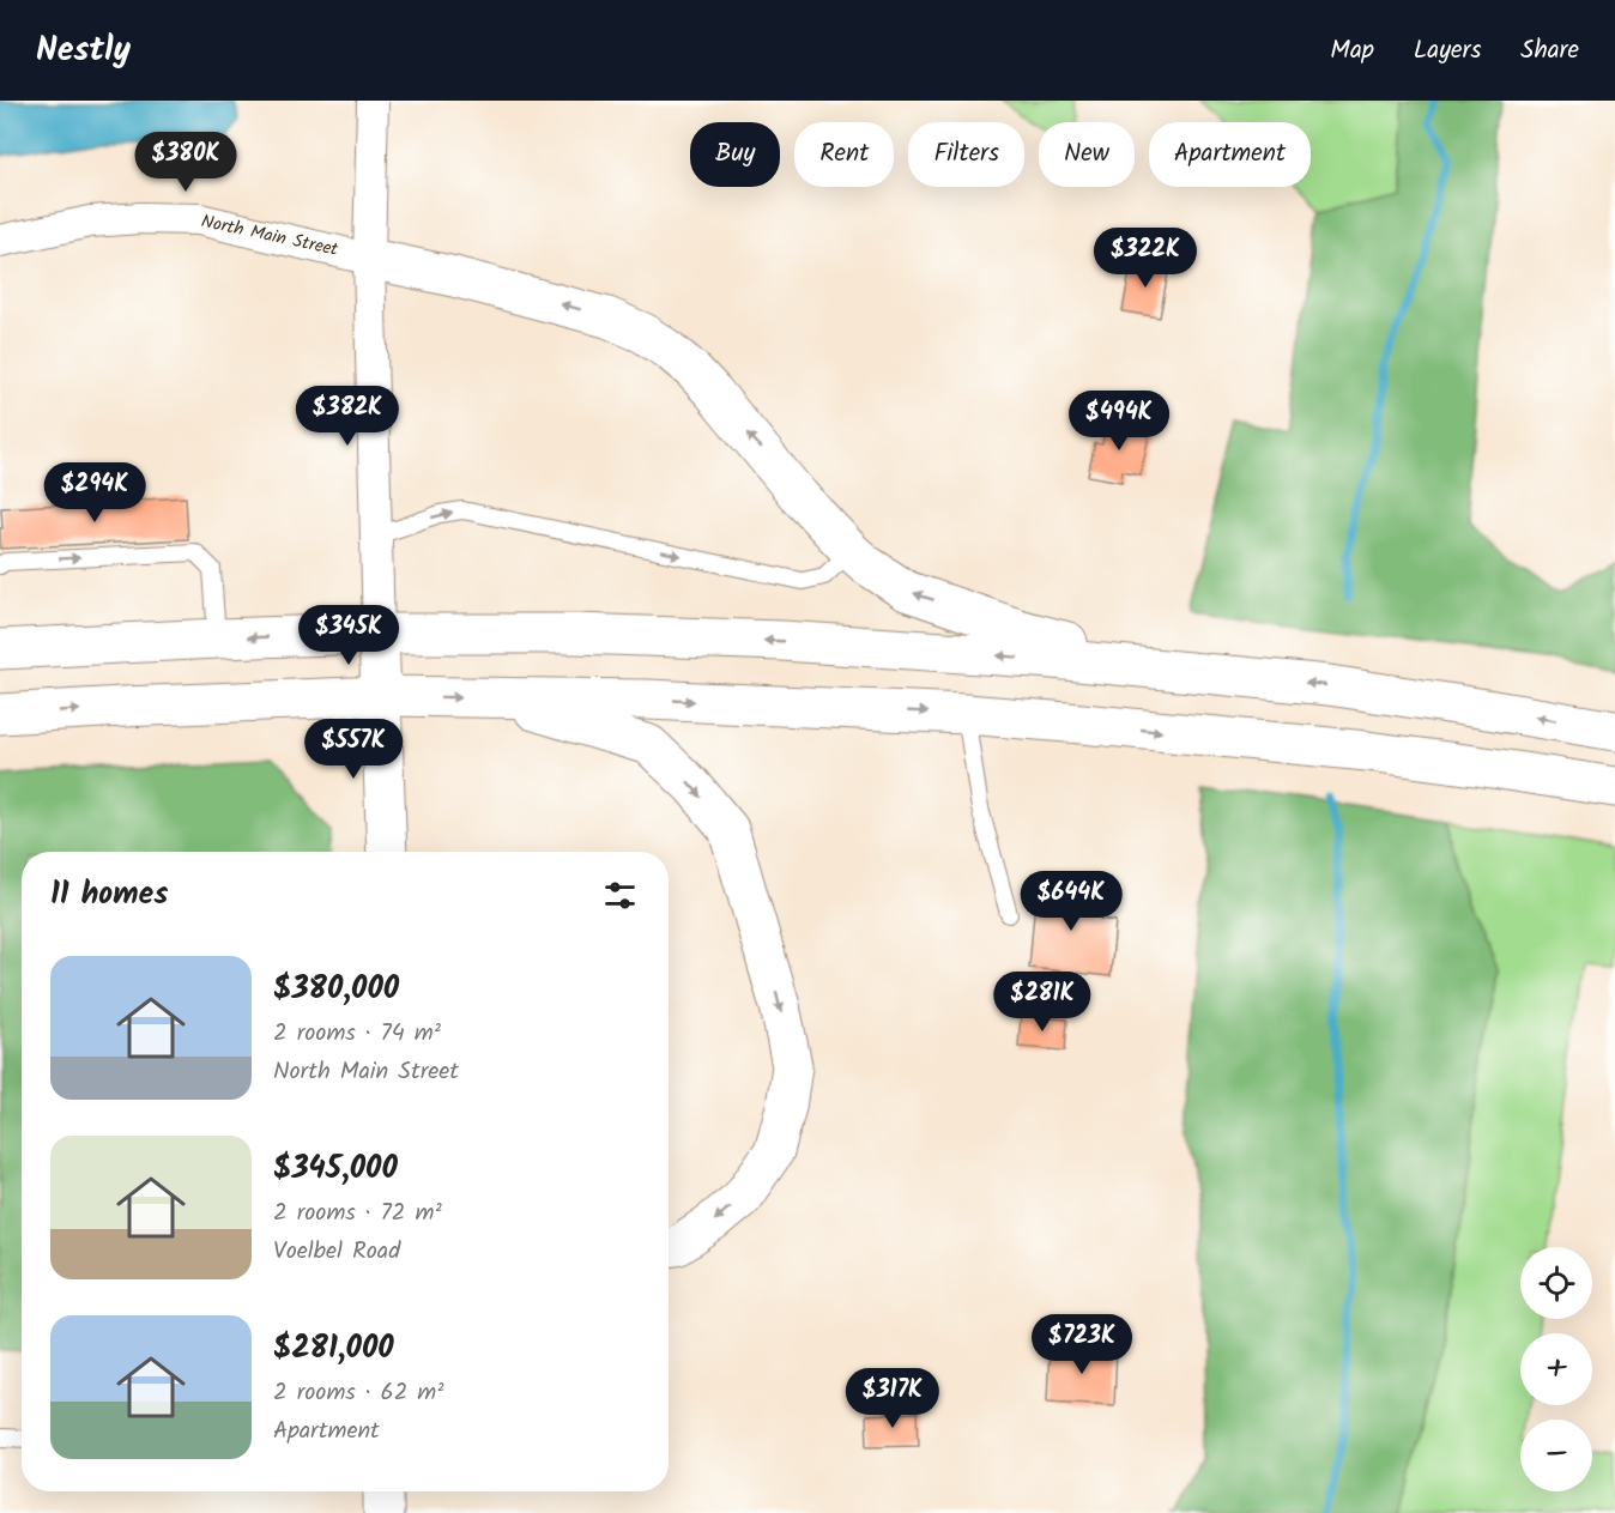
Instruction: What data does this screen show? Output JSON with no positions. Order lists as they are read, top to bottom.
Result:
{
  "streets": {
    "street": ["North Main Street"]
  },
  "page": {
    "header": "Nestly",
    "nav": ["Map", "Layers", "Share"],
    "chip": [
      "Buy",
      "Rent",
      "Filters",
      "New",
      "Apartment"
    ],
    "price": [
      "$380K",
      "$322K",
      "$382K",
      "$494K",
      "$294K",
      "$345K",
      "$557K",
      "$644K",
      "$281K",
      "$723K",
      "$317K"
    ],
    "heading": "11 homes",
    "list": [
      {
        "name": "$380,000",
        "note": "2 rooms · 74 m² · North Main Street"
      },
      {
        "name": "$345,000",
        "note": "2 rooms · 72 m² · Voelbel Road"
      },
      {
        "name": "$281,000",
        "note": "2 rooms · 62 m² · Apartment"
      }
    ],
    "map_buttons": ["+", "−"]
  }
}
